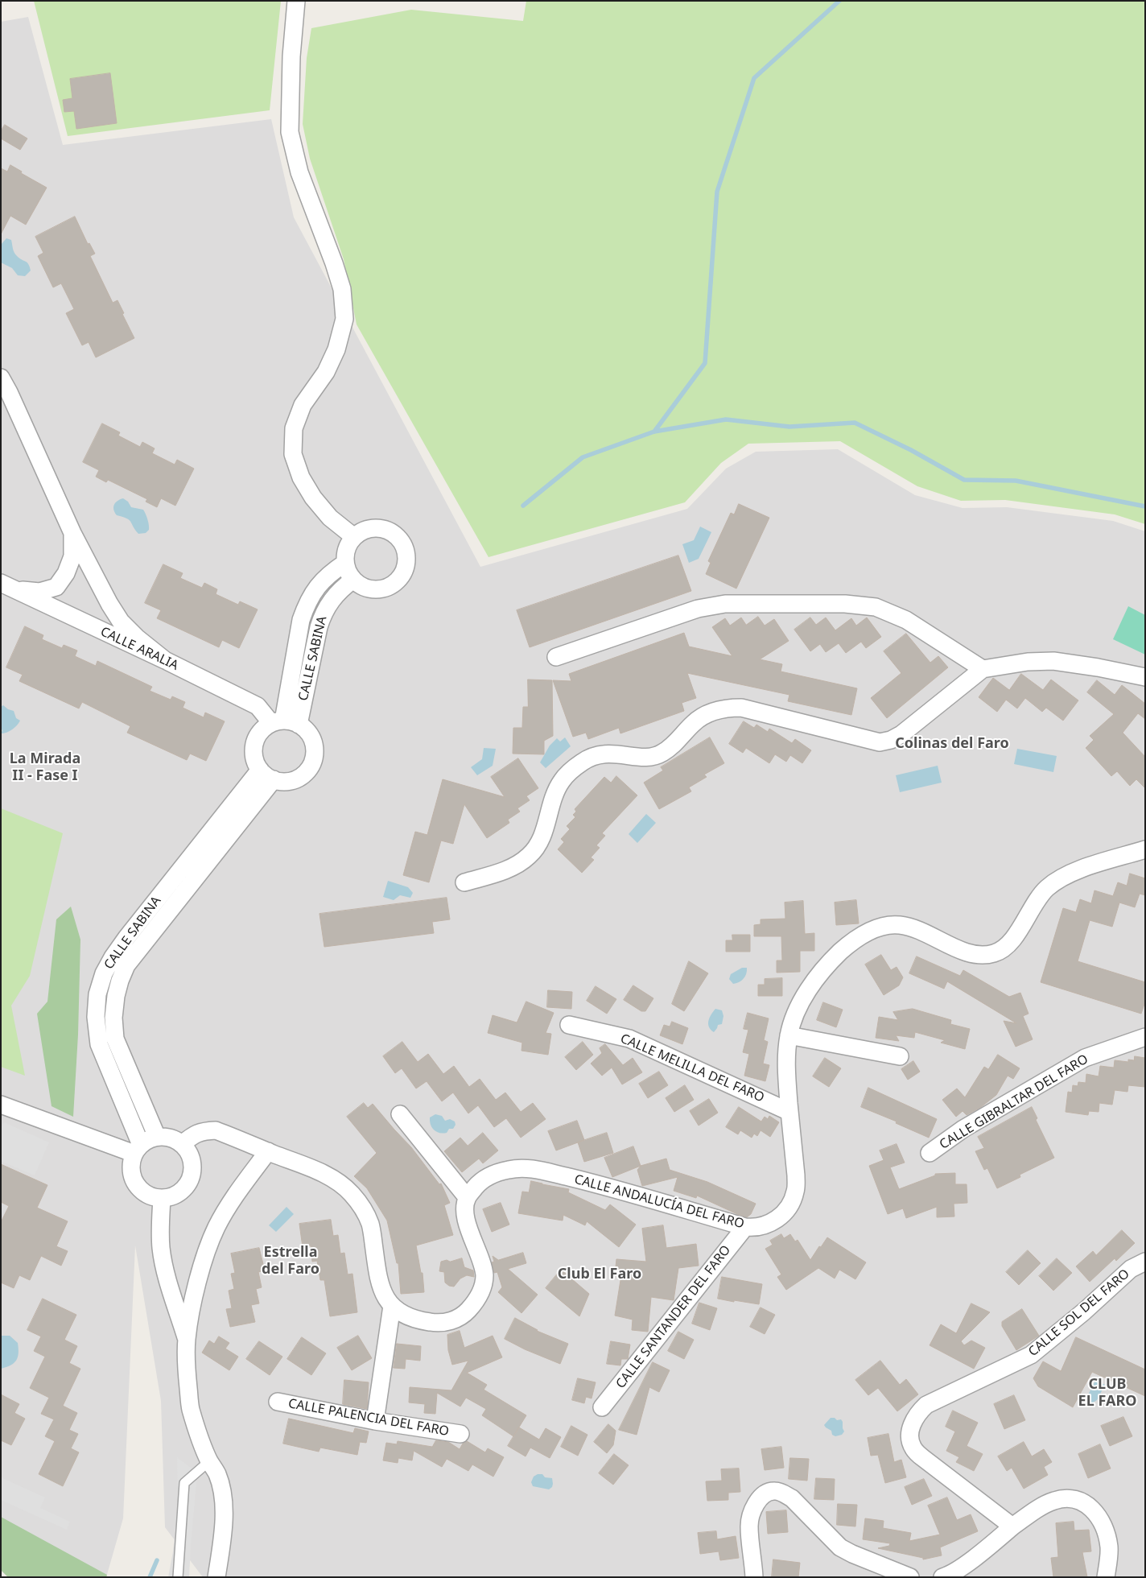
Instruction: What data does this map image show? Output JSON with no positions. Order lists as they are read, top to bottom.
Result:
{
  "streets": {
    "street": [
      "CALLE ARALIA",
      "CALLE SABINA",
      "CALLE MELILLA DEL FARO",
      "CALLE GIBRALTAR DEL FARO",
      "CALLE ANDALUCÍA DEL FARO",
      "CALLE SOL DEL FARO",
      "CALLE SANTANDER DEL FARO",
      "CALLE PALENCIA DEL FARO"
    ]
  },
  "crossings": [
    ["CALLE ARALIA", "CALLE SABINA"],
    ["CALLE MELILLA DEL FARO", "CALLE ANDALUCÍA DEL FARO"],
    ["CALLE ANDALUCÍA DEL FARO", "CALLE SANTANDER DEL FARO"]
  ],
  "districts": [
    "Colinas del Faro",
    "La Mirada II - Fase I",
    "Estrella del Faro",
    "Club El Faro",
    "CLUB EL FARO"
  ]
}
